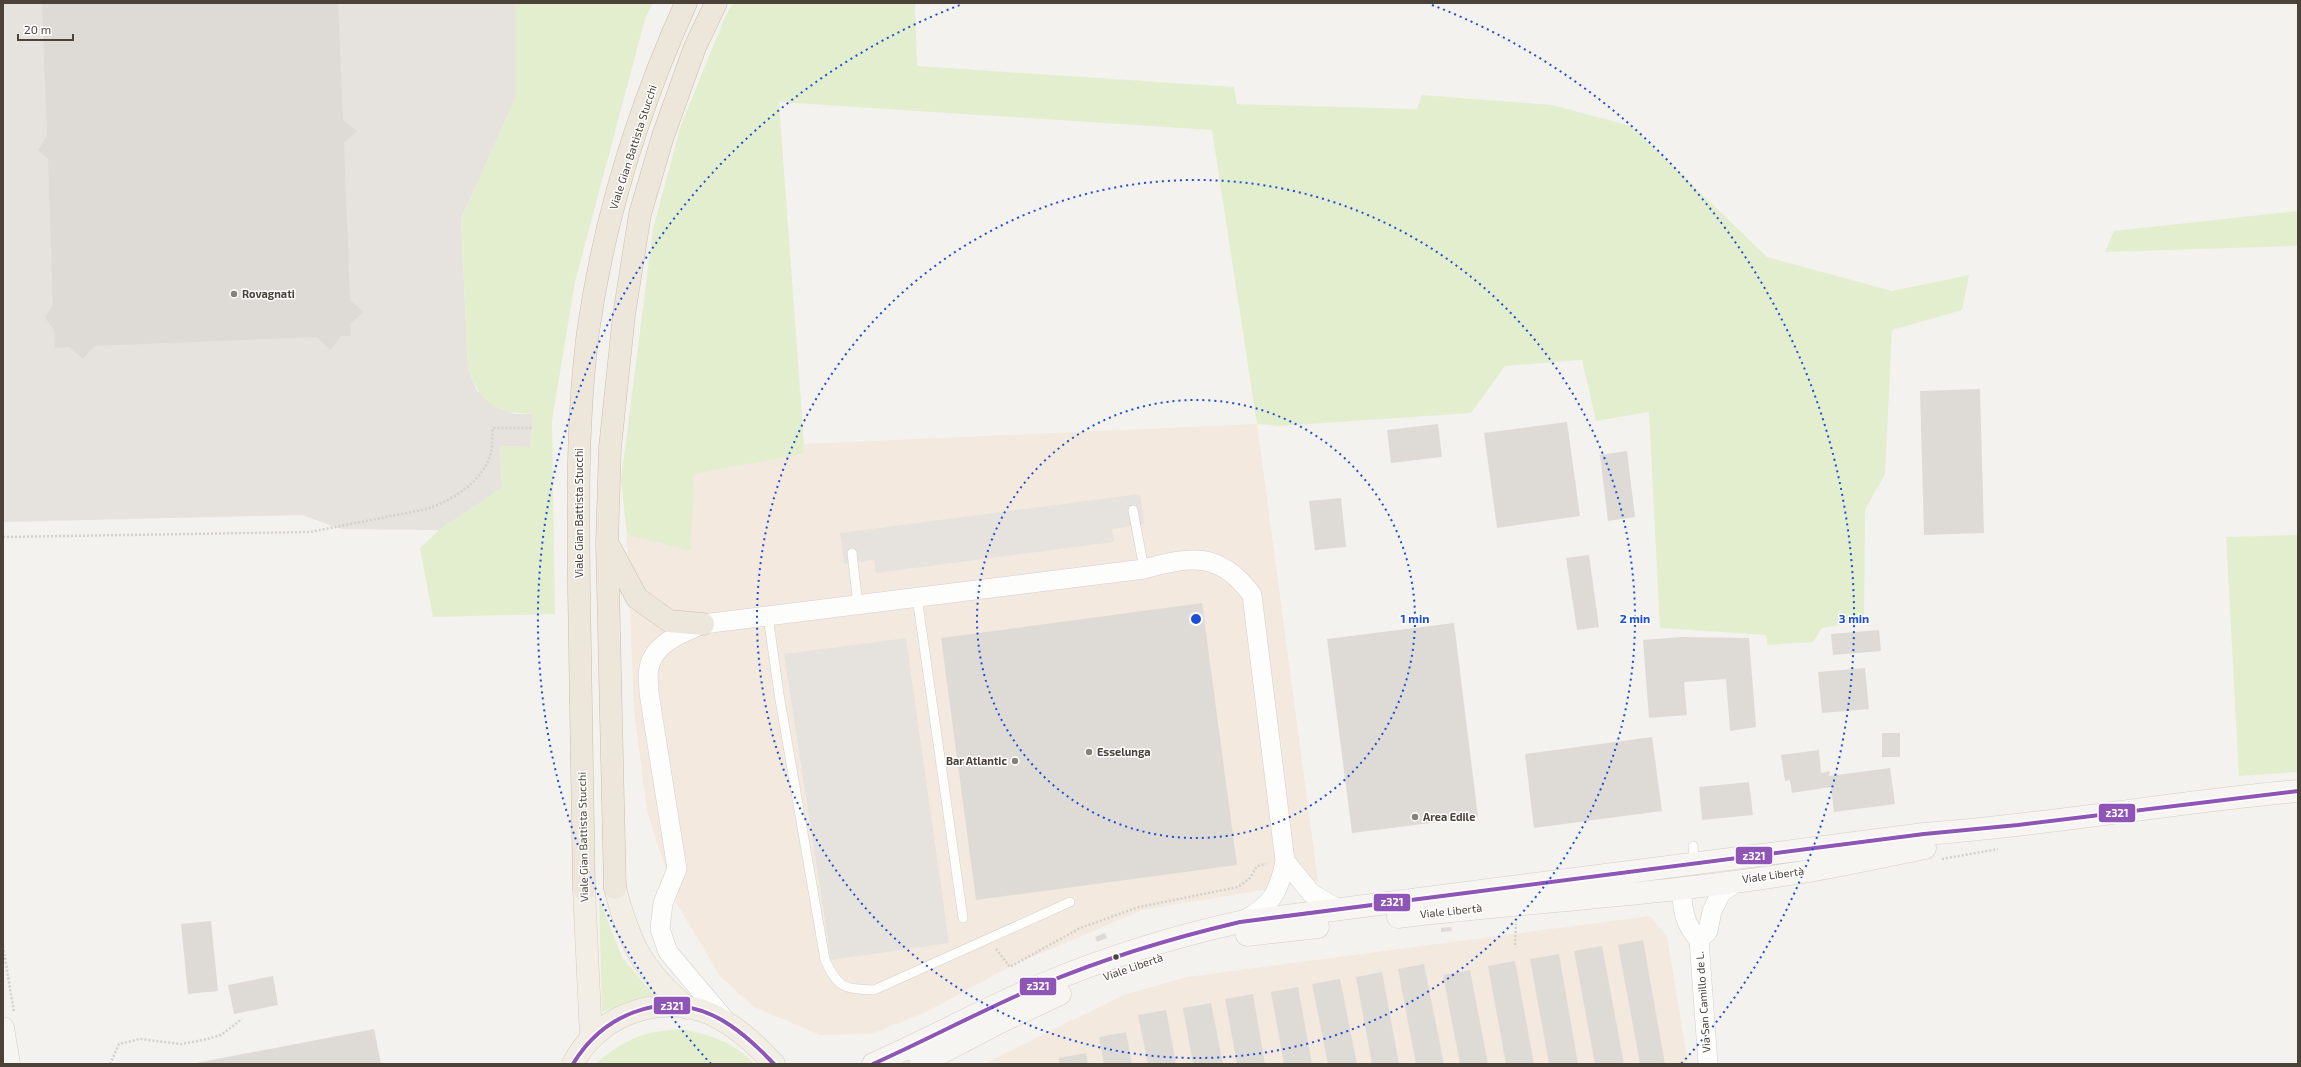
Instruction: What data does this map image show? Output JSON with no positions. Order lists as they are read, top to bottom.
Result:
{
  "streets": {
    "highway": ["Viale Gian Battista Stucchi"],
    "main road": ["Viale Libertà"],
    "street": ["Via San Camillo de L."]
  },
  "places": [
    "Rovagnati",
    "Esselunga",
    "Bar Atlantic",
    "Area Edile"
  ],
  "lines": ["transit line z321"],
  "scale_bar": "20 m",
  "rings": ["1 min", "2 min", "3 min"]
}
